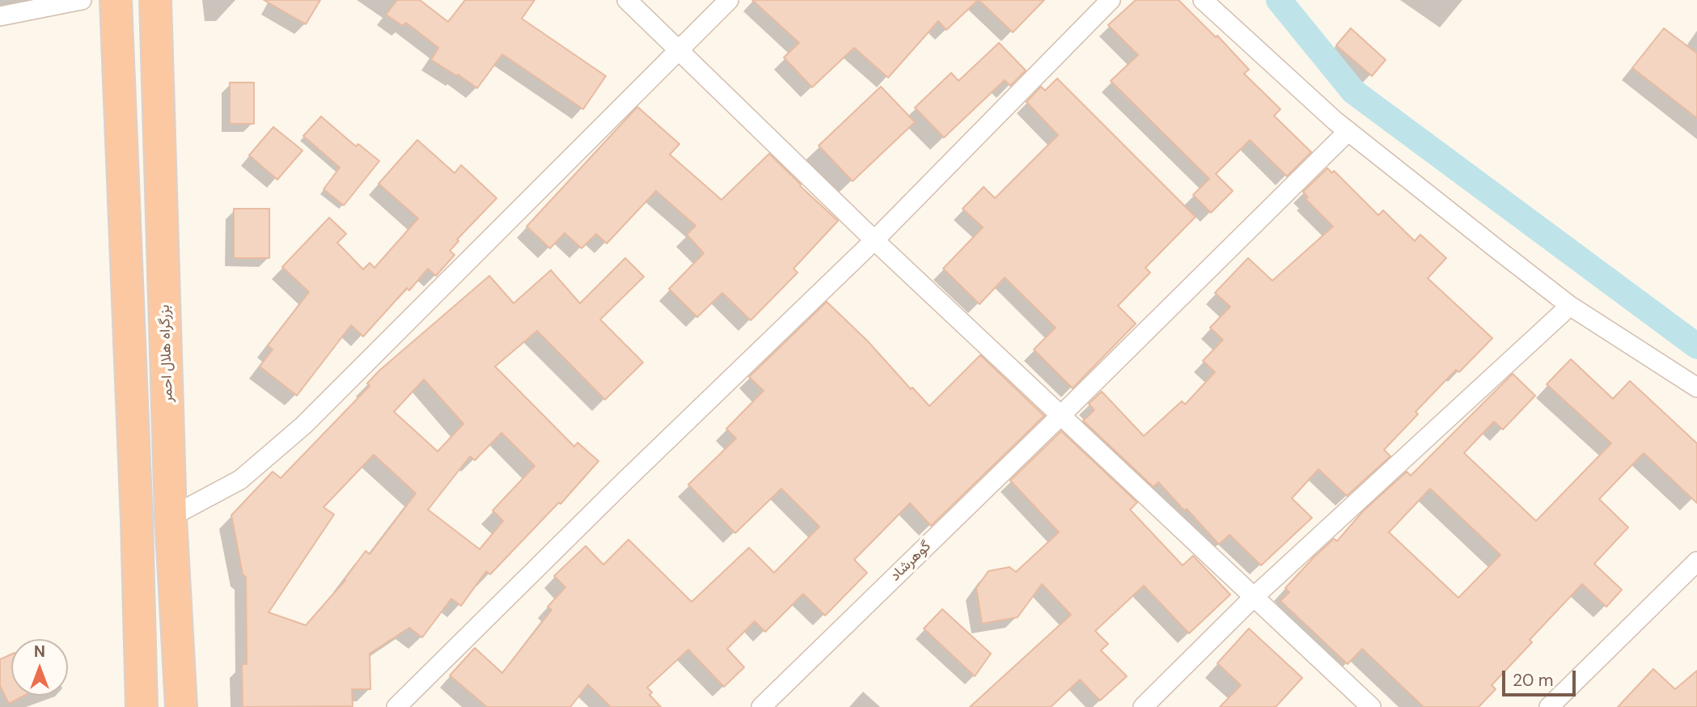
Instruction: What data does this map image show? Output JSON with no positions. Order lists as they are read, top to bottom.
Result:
{
  "streets": {
    "highway": ["بزرگراه هلال احمر"],
    "street": ["گوهرشاد"]
  },
  "scale_bar": "20 m",
  "north": "top"
}
